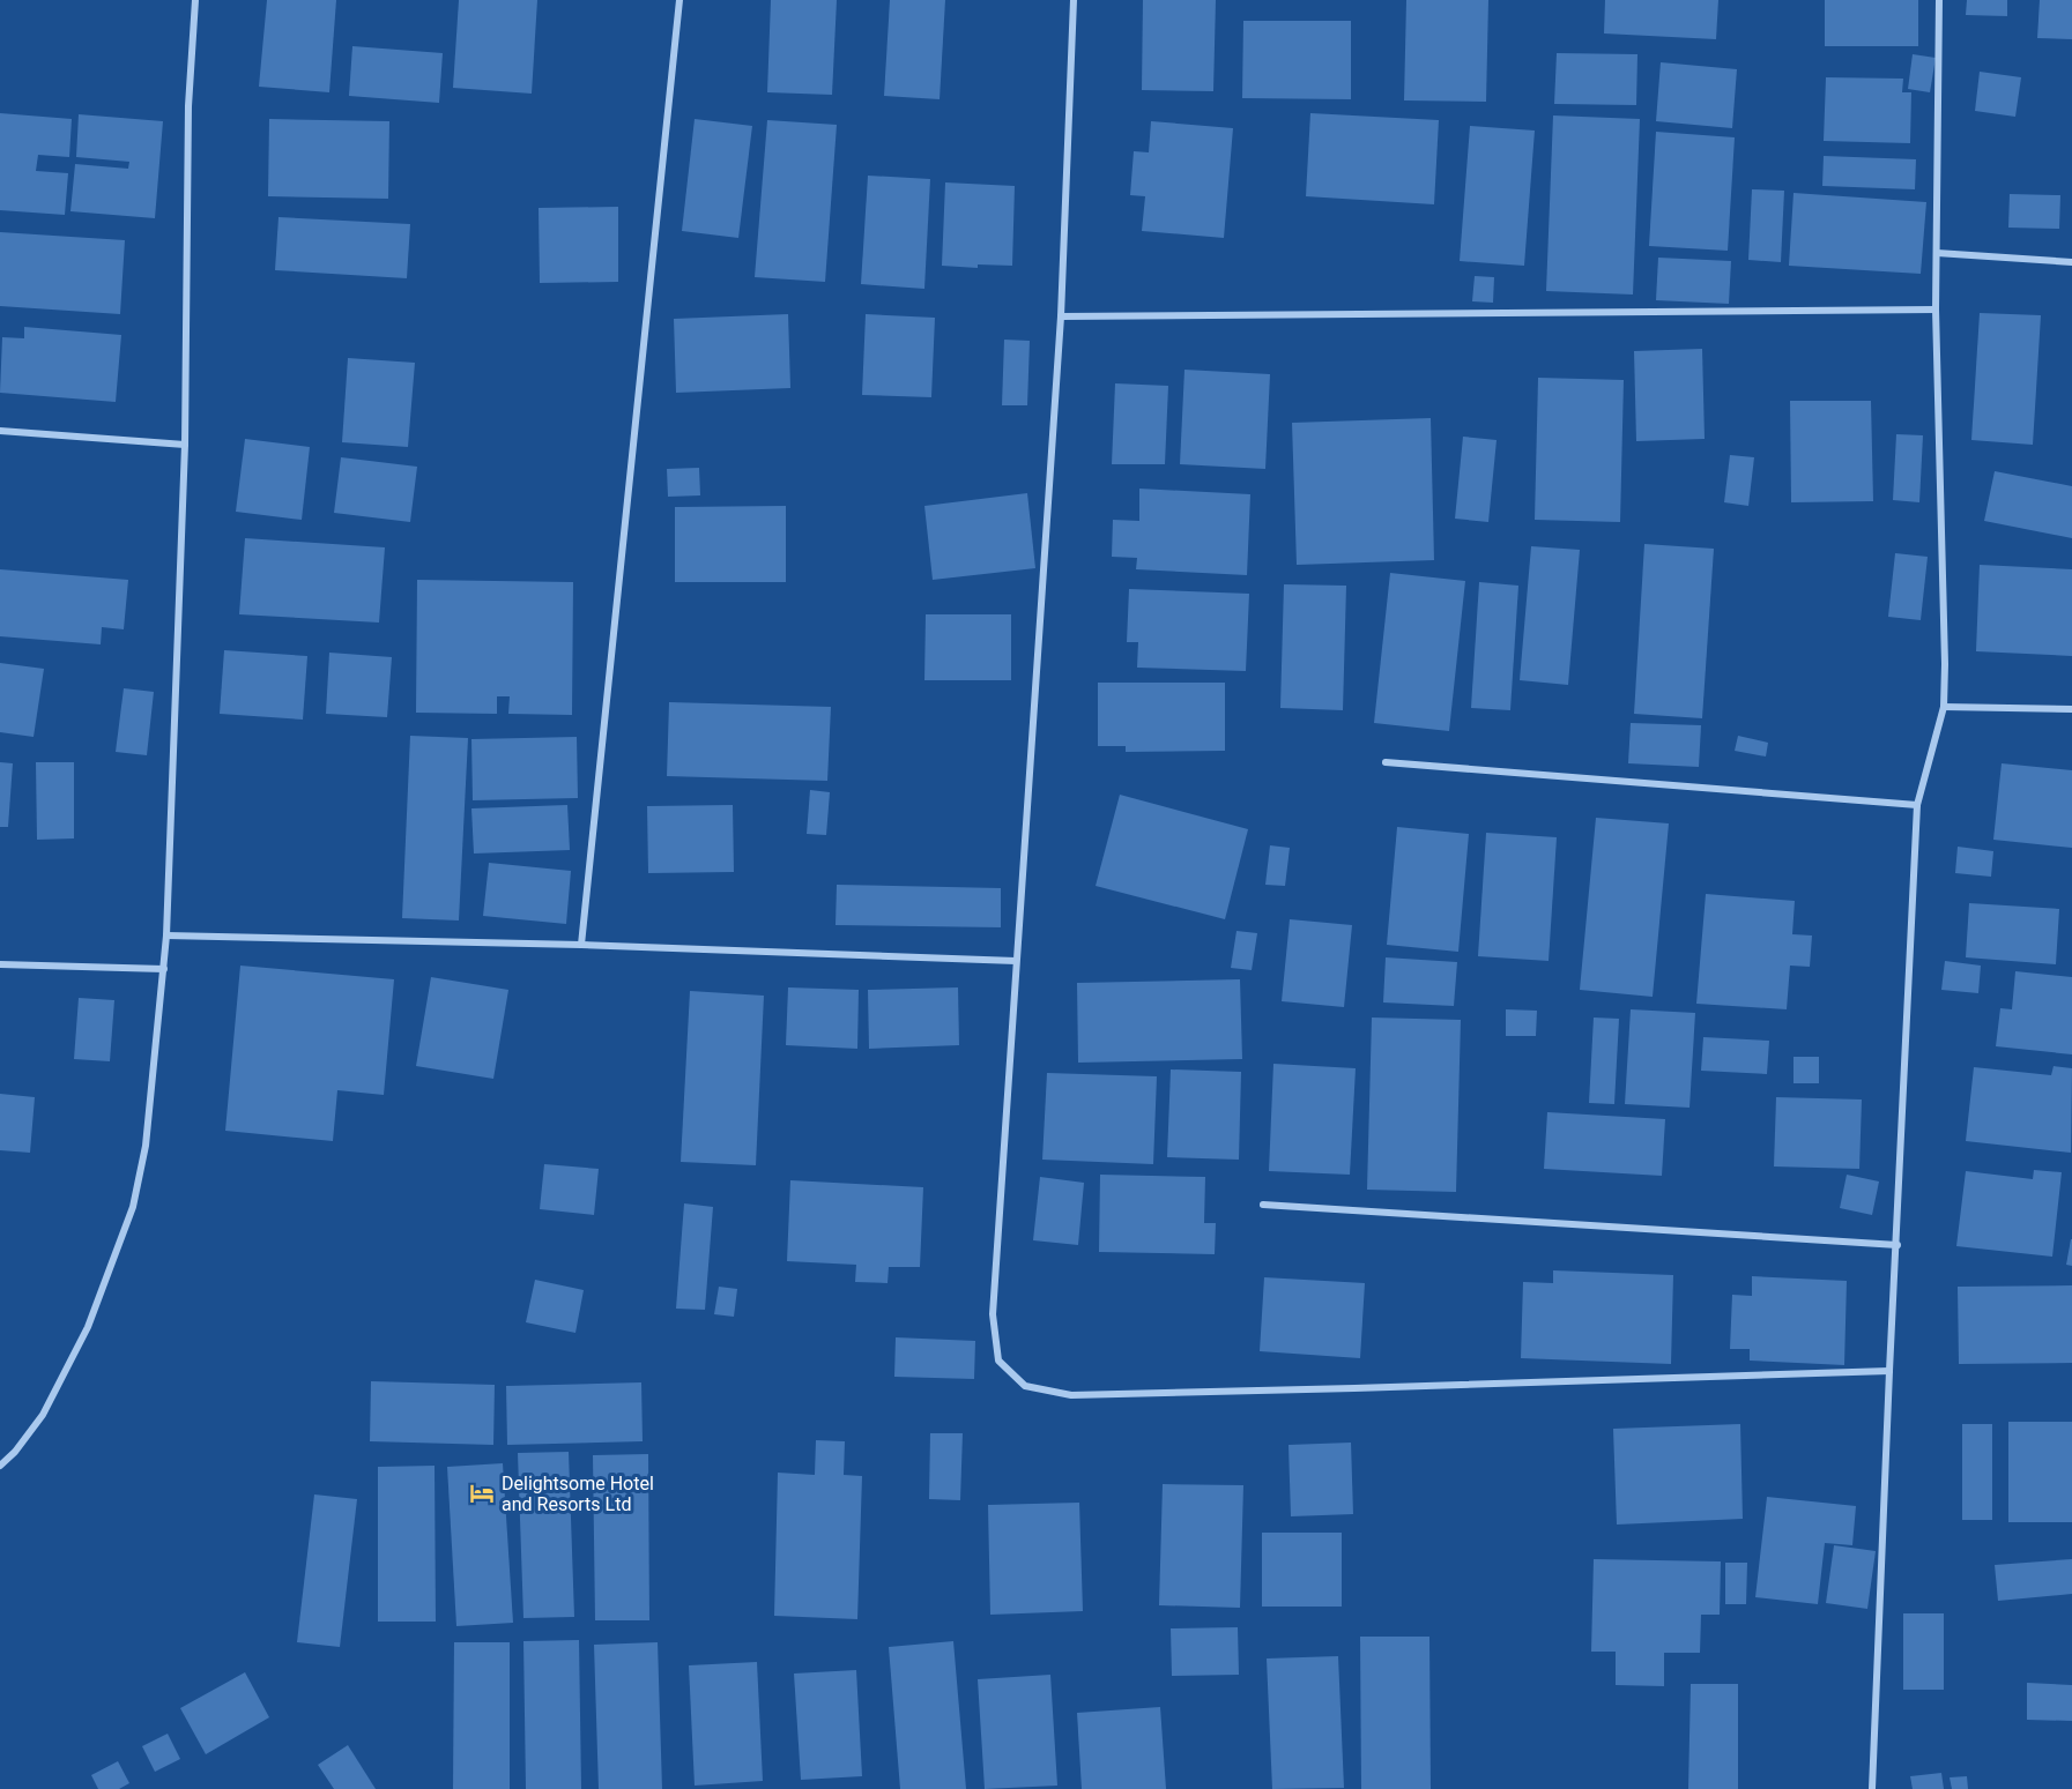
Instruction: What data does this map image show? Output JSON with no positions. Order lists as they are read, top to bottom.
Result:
{
  "places": {
    "hotel": ["Delightsome Hotel and Resorts Ltd"]
  }
}
